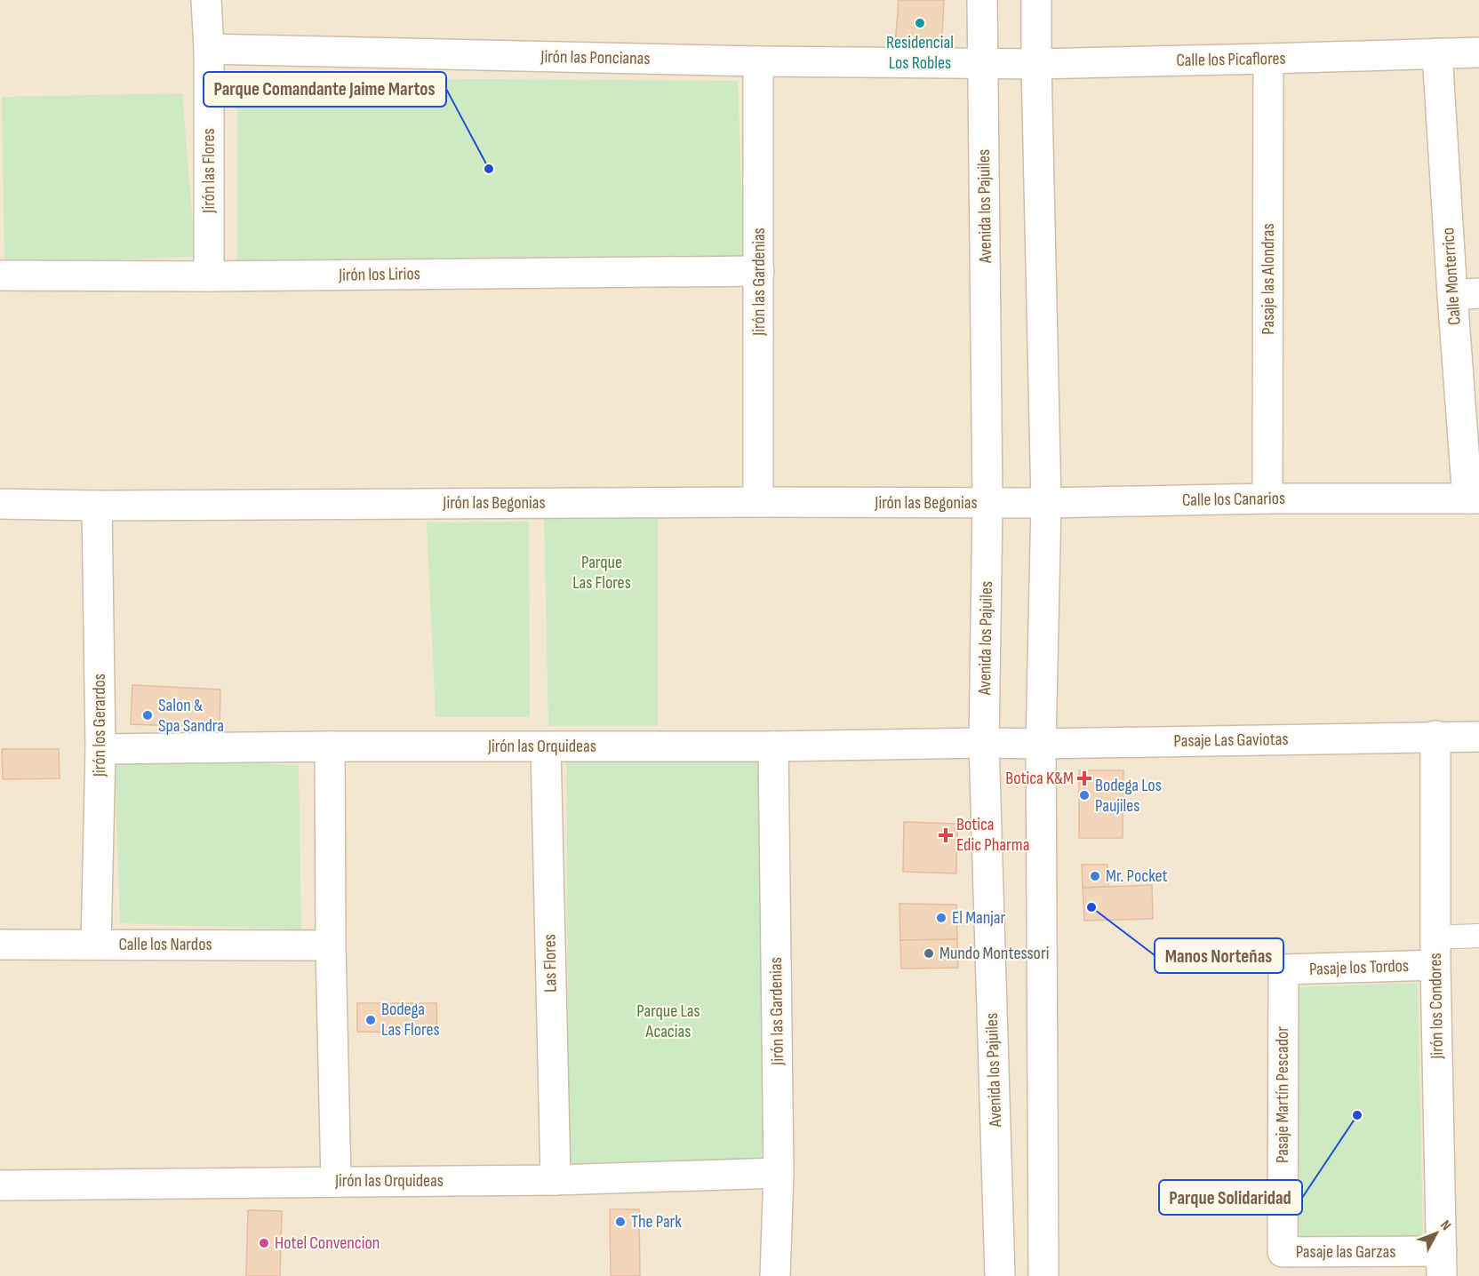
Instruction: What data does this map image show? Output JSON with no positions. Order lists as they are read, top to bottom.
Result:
{
  "streets": {
    "street": [
      "Jirón las Poncianas",
      "Calle los Picaflores",
      "Jirón las Flores",
      "Avenida los Pajuiles",
      "Jirón los Lirios",
      "Calle Monterrico",
      "Pasaje las Alondras",
      "Jirón las Gardenias",
      "Calle los Canarios",
      "Jirón las Begonias",
      "Jirón los Gerardos",
      "Pasaje Las Gaviotas",
      "Jirón las Orquideas",
      "Calle los Nardos",
      "Las Flores",
      "Pasaje los Tordos",
      "Jirón los Condores",
      "Pasaje Martín Pescador",
      "Pasaje las Garzas"
    ]
  },
  "crossings": [
    ["Jirón las Poncianas", "Calle los Picaflores"],
    ["Jirón las Poncianas", "Jirón las Flores"],
    ["Jirón las Poncianas", "Avenida los Pajuiles"],
    ["Jirón las Poncianas", "Jirón las Gardenias"],
    ["Calle los Picaflores", "Avenida los Pajuiles"],
    ["Calle los Picaflores", "Calle Monterrico"],
    ["Calle los Picaflores", "Pasaje las Alondras"],
    ["Jirón las Flores", "Jirón los Lirios"],
    ["Avenida los Pajuiles", "Calle los Canarios"],
    ["Avenida los Pajuiles", "Jirón las Begonias"],
    ["Avenida los Pajuiles", "Pasaje Las Gaviotas"],
    ["Avenida los Pajuiles", "Jirón las Orquideas"],
    ["Jirón los Lirios", "Jirón las Gardenias"],
    ["Calle Monterrico", "Calle los Canarios"],
    ["Pasaje las Alondras", "Calle los Canarios"],
    ["Jirón las Gardenias", "Jirón las Begonias"],
    ["Jirón las Gardenias", "Jirón las Orquideas"],
    ["Calle los Canarios", "Jirón las Begonias"],
    ["Jirón las Begonias", "Jirón los Gerardos"],
    ["Jirón los Gerardos", "Jirón las Orquideas"],
    ["Jirón los Gerardos", "Calle los Nardos"],
    ["Pasaje Las Gaviotas", "Jirón las Orquideas"],
    ["Pasaje Las Gaviotas", "Jirón los Condores"],
    ["Jirón las Orquideas", "Las Flores"],
    ["Pasaje los Tordos", "Jirón los Condores"],
    ["Pasaje los Tordos", "Pasaje Martín Pescador"],
    ["Jirón los Condores", "Pasaje las Garzas"],
    ["Pasaje Martín Pescador", "Pasaje las Garzas"]
  ],
  "parks": ["Parque Las Flores", "Parque Las Acacias"],
  "places": {
    "other": [
      "Residencial Los Robles",
      "Parque Comandante Jaime Martos",
      "Salon & Spa Sandra",
      "Bodega Los Paujiles",
      "Mr. Pocket",
      "Manos Norteñas",
      "El Manjar",
      "Mundo Montessori",
      "Bodega Las Flores",
      "Parque Solidaridad",
      "The Park",
      "Hotel Convencion"
    ],
    "health": ["Botica K&M", "Botica Edic Pharma"]
  },
  "north": "top right"
}
